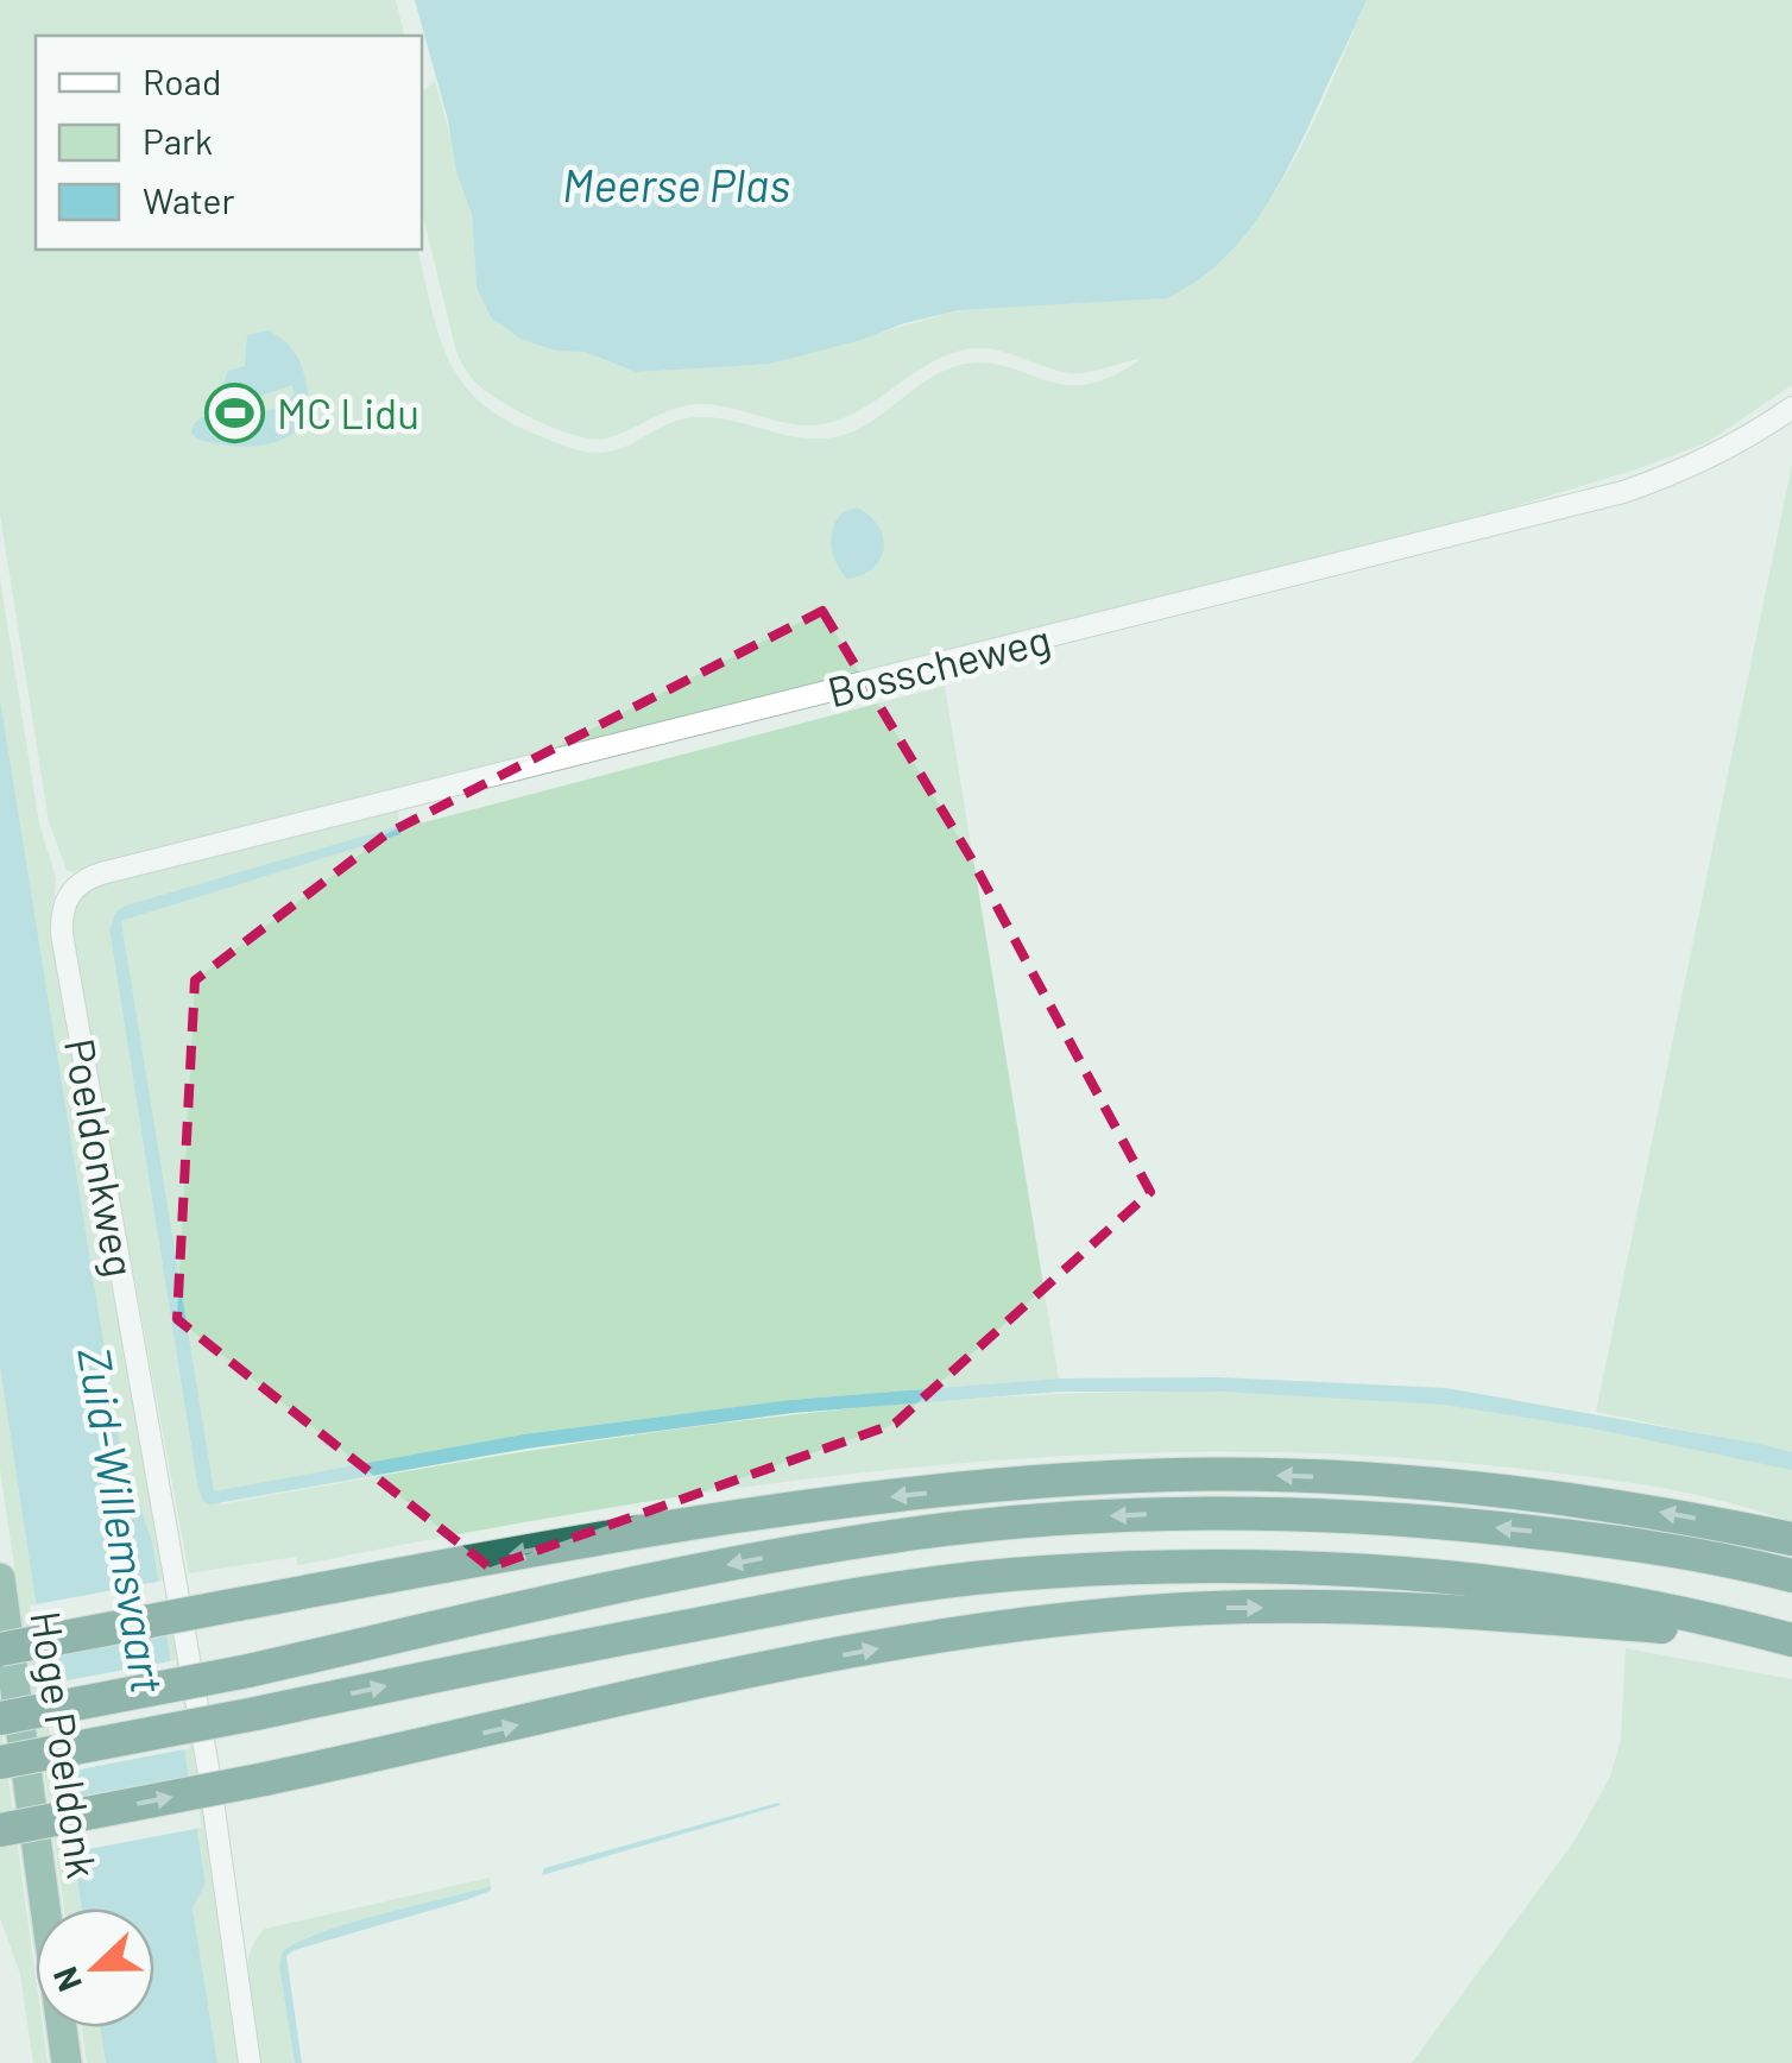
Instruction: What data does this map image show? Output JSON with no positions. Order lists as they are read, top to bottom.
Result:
{
  "streets": {
    "highway": ["Hoge Poeldonk"],
    "street": ["Bosscheweg", "Poeldonkweg"]
  },
  "crossings": [
    ["Bosscheweg", "Poeldonkweg"]
  ],
  "water": ["Meerse Plas", "Zuid-Willemsvaart"],
  "places": {
    "sports": ["MC Lidu"]
  },
  "legend": ["Road", "Park", "Water"],
  "north": "left"
}
